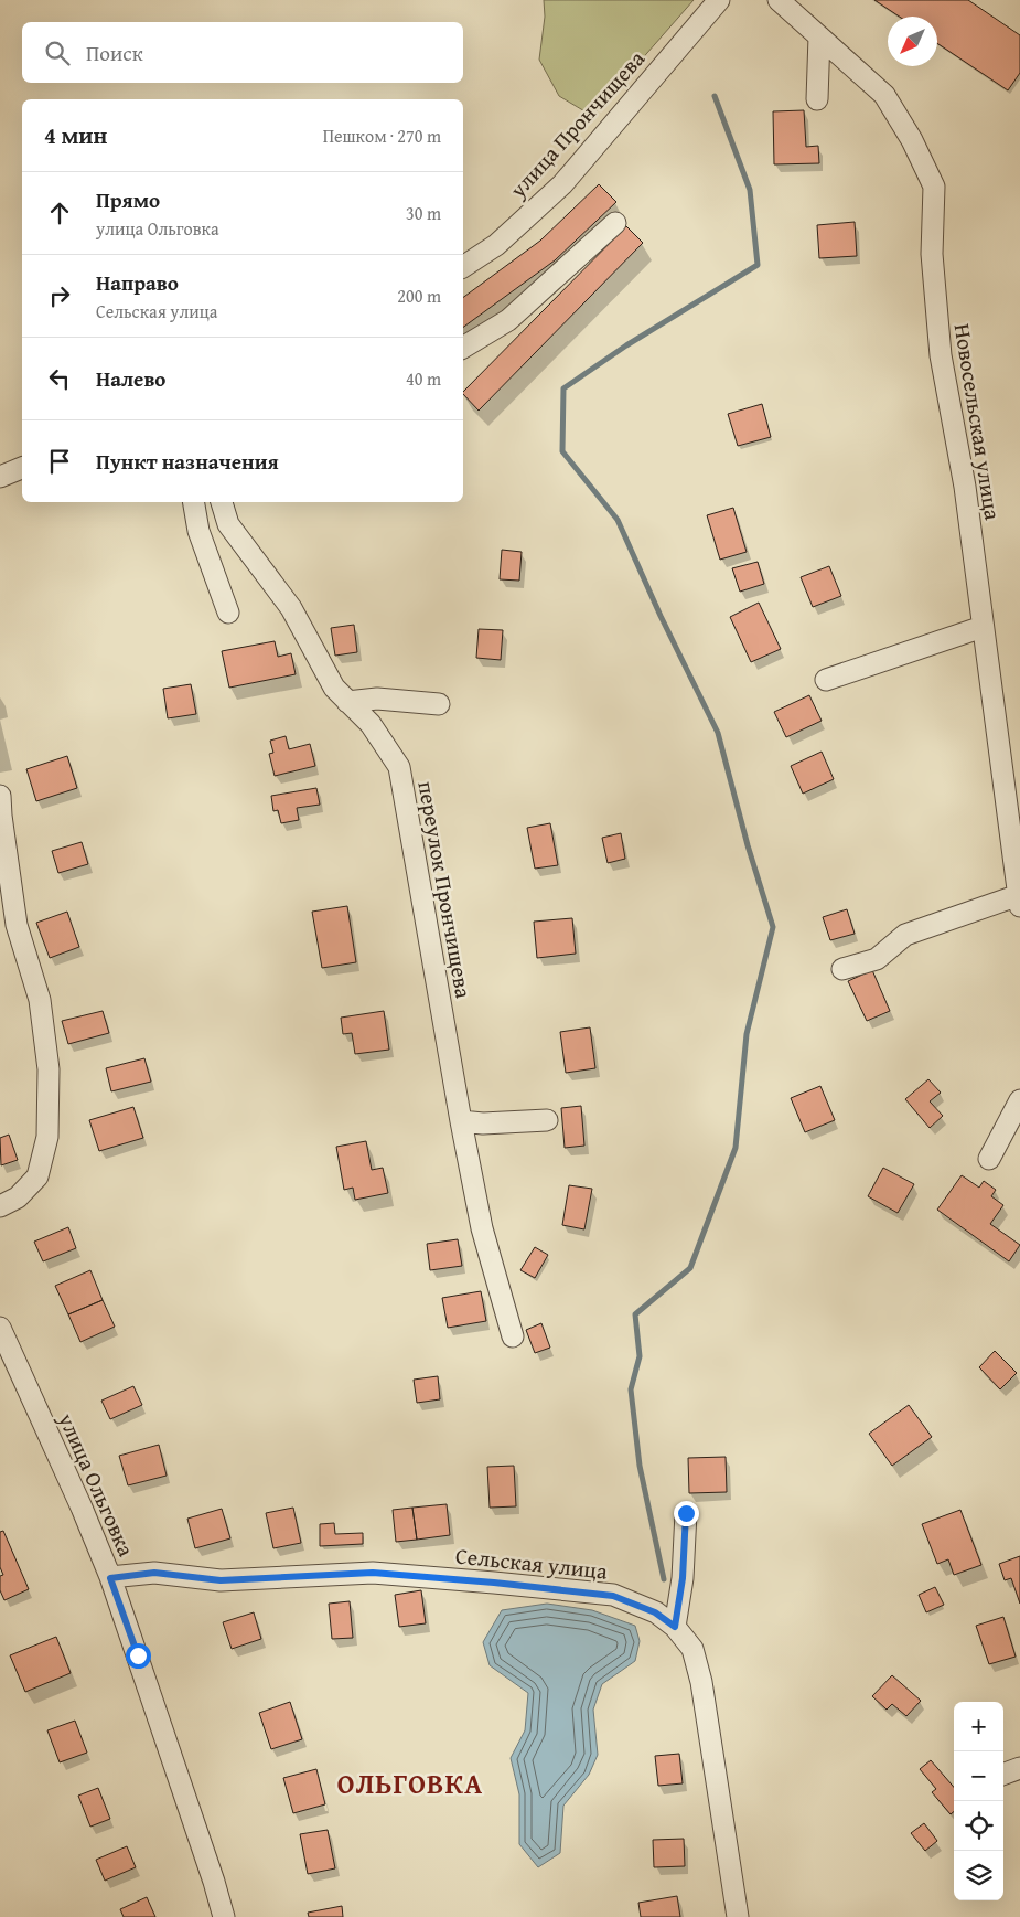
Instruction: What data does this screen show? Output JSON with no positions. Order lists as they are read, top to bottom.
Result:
{
  "streets": {
    "street": [
      "улица Прончищева",
      "Новосельская улица",
      "переулок Прончищева",
      "улица Ольговка",
      "Сельская улица"
    ]
  },
  "crossings": [
    ["улица Ольговка", "Сельская улица"]
  ],
  "districts": ["ОЛЬГОВКА"],
  "north": "bottom left",
  "page": {
    "search": "Поиск",
    "heading": ["4 мин", "Пешком · 270 m"],
    "list": [
      ["Прямо", "улица Ольговка", "30 m"],
      ["Направо", "Сельская улица", "200 m"],
      ["Налево", "40 m"],
      "Пункт назначения"
    ],
    "map_buttons": ["+", "−"]
  }
}
